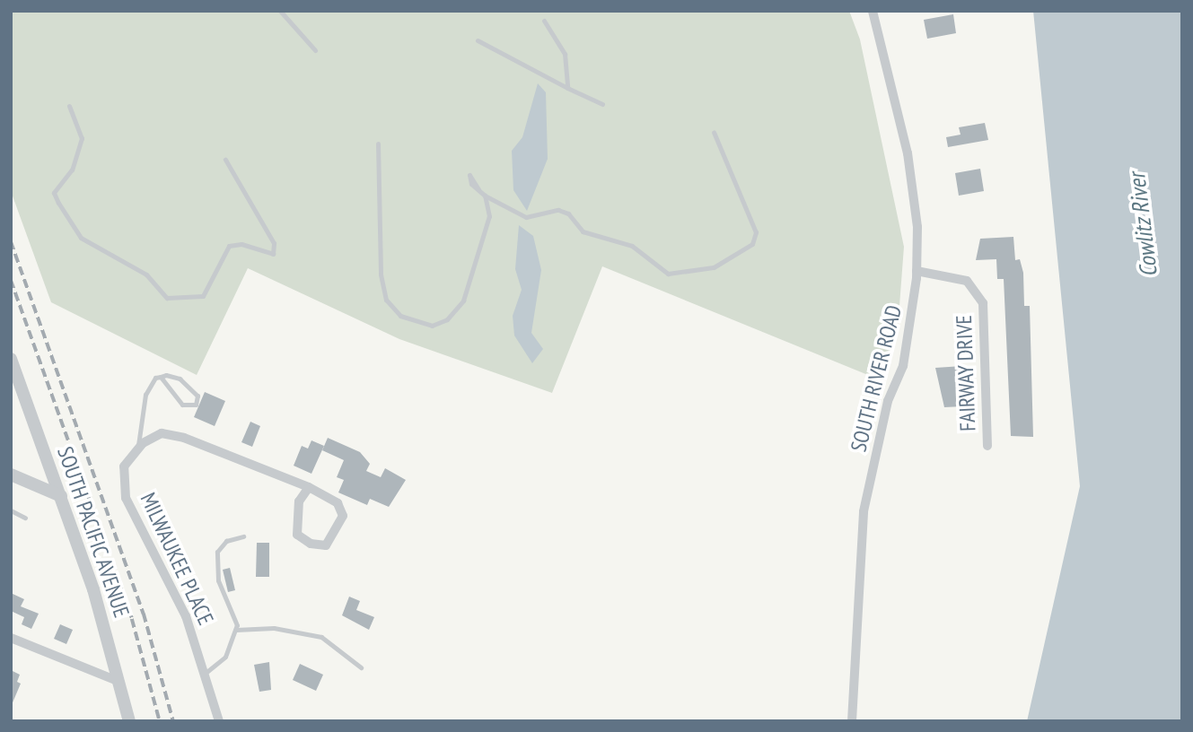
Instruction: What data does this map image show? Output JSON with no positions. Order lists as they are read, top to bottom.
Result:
{
  "streets": {
    "street": [
      "FAIRWAY DRIVE",
      "SOUTH RIVER ROAD",
      "SOUTH PACIFIC AVENUE",
      "MILWAUKEE PLACE"
    ]
  },
  "crossings": [
    ["FAIRWAY DRIVE", "SOUTH RIVER ROAD"]
  ],
  "water": ["Cowlitz River"]
}
